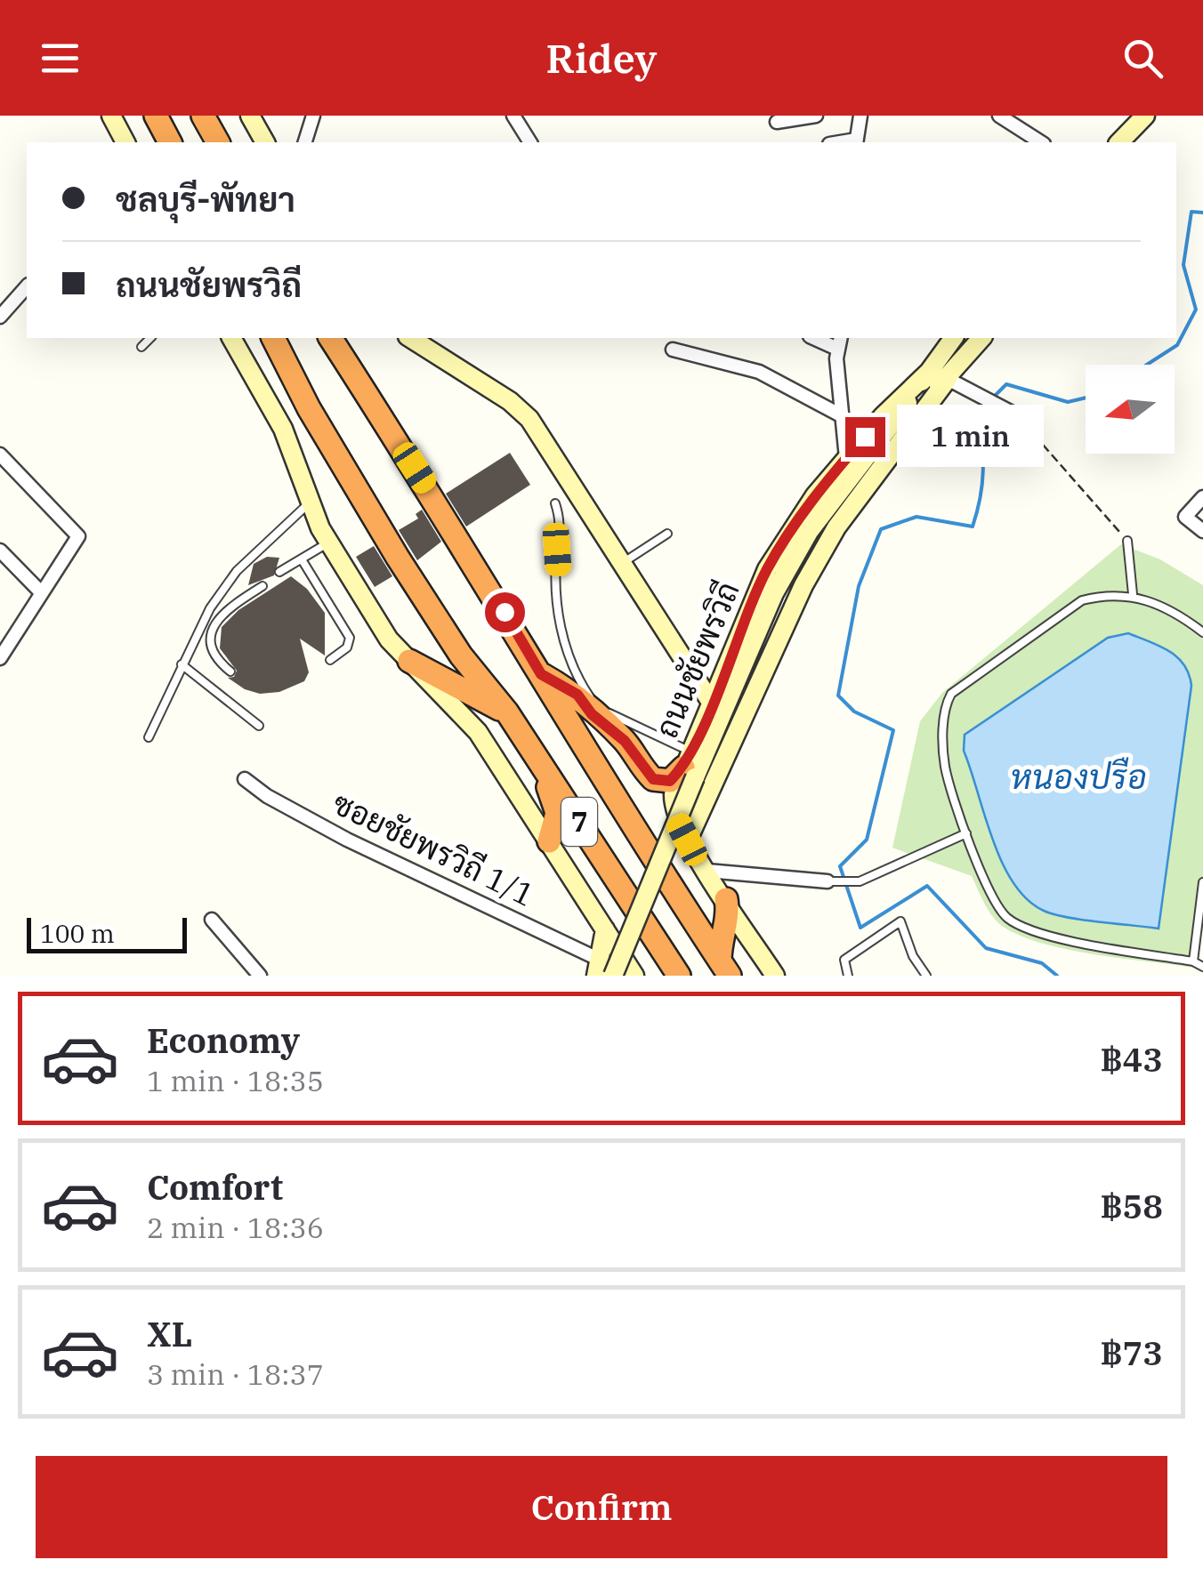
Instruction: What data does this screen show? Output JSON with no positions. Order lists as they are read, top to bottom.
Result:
{
  "streets": {
    "highway": ["7"],
    "main road": ["ถนนชัยพรวิถี"],
    "street": ["ซอยชัยพรวิถี 1/1"]
  },
  "crossings": [
    ["ถนนชัยพรวิถี", "ซอยชัยพรวิถี 1/1"]
  ],
  "water": ["หนองปรือ"],
  "scale_bar": "100 m",
  "north": "left",
  "page": {
    "header": "Ridey",
    "banner": ["ชลบุรี-พัทยา", "ถนนชัยพรวิถี"],
    "bubble": "1 min",
    "scale": "100 m",
    "list": [
      {
        "name": "Economy",
        "note": "1 min · 18:35",
        "value": "฿43"
      },
      {
        "name": "Comfort",
        "note": "2 min · 18:36",
        "value": "฿58"
      },
      {
        "name": "XL",
        "note": "3 min · 18:37",
        "value": "฿73"
      }
    ],
    "buttons": "Confirm"
  }
}
